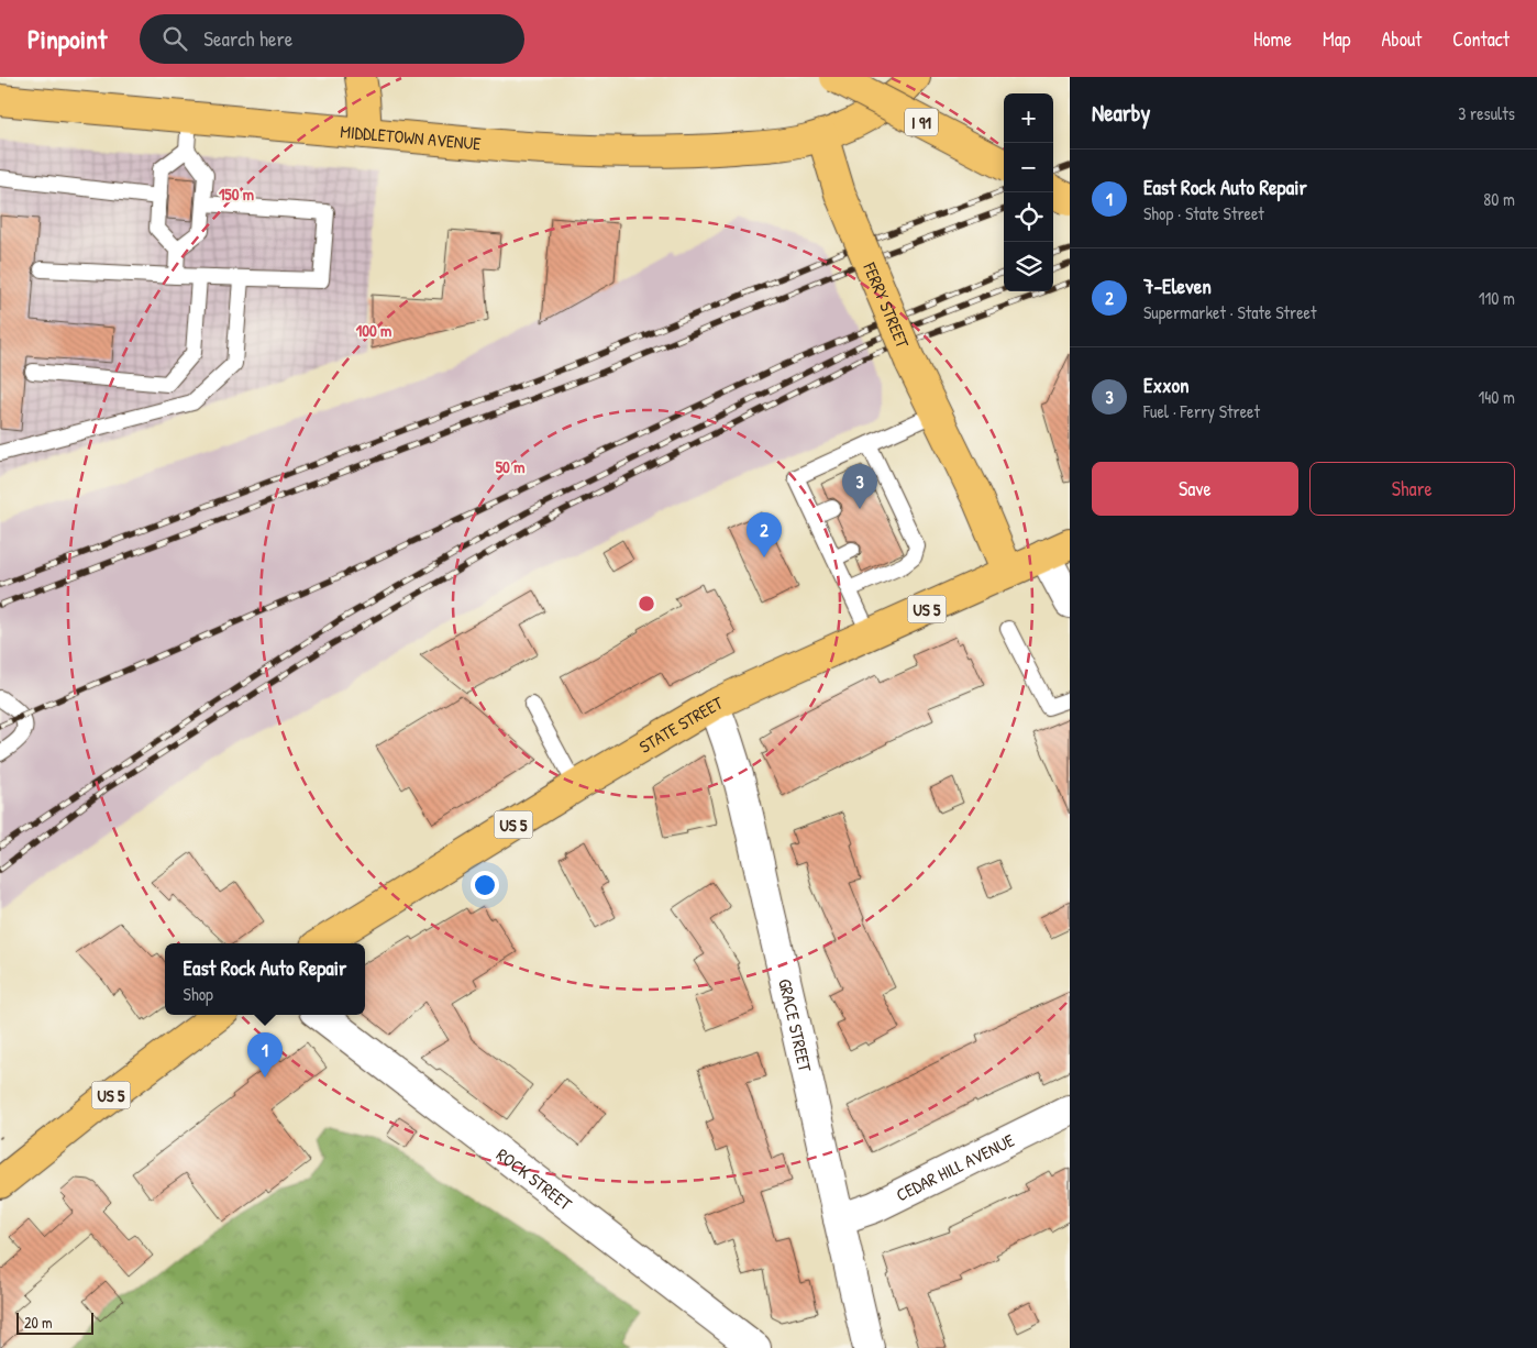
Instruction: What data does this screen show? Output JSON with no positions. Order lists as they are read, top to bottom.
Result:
{
  "streets": {
    "main road": [
      "I 91",
      "MIDDLETOWN AVENUE",
      "FERRY STREET",
      "US 5",
      "STATE STREET"
    ],
    "street": ["GRACE STREET", "CEDAR HILL AVENUE", "ROCK STREET"]
  },
  "crossings": [
    ["MIDDLETOWN AVENUE", "FERRY STREET"],
    ["FERRY STREET", "STATE STREET"],
    ["STATE STREET", "GRACE STREET"],
    ["GRACE STREET", "CEDAR HILL AVENUE"]
  ],
  "scale_bar": "20 m",
  "page": {
    "header": "Pinpoint",
    "search": "Search here",
    "nav": [
      "Home",
      "Map",
      "About",
      "Contact"
    ],
    "heading": ["Nearby", "3 results"],
    "map_buttons": ["+", "−"],
    "list": [
      {
        "mark": "1",
        "name": "East Rock Auto Repair",
        "note": "Shop · State Street",
        "value": "80 m"
      },
      {
        "mark": "2",
        "name": "7-Eleven",
        "note": "Supermarket · State Street",
        "value": "110 m"
      },
      {
        "mark": "3",
        "name": "Exxon",
        "note": "Fuel · Ferry Street",
        "value": "140 m"
      }
    ],
    "buttons": ["Save", "Share"],
    "pins": ["3", "2", "1"],
    "popup": ["East Rock Auto Repair", "Shop"],
    "scale": "20 m"
  },
  "rings": ["150 m", "100 m", "50 m"]
}
